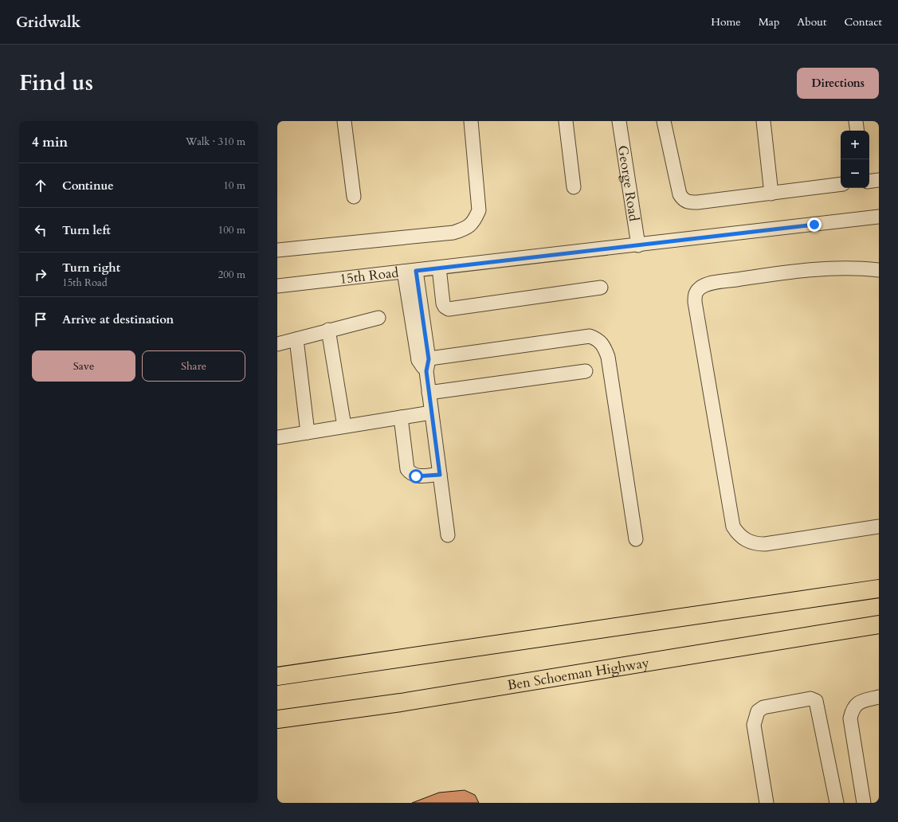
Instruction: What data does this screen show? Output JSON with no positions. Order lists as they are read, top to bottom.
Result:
{
  "streets": {
    "highway": ["Ben Schoeman Highway"],
    "street": ["George Road", "15th Road"]
  },
  "crossings": [
    ["George Road", "15th Road"]
  ],
  "page": {
    "header": "Gridwalk",
    "nav": [
      "Home",
      "Map",
      "About",
      "Contact"
    ],
    "title": "Find us",
    "buttons": [
      "Directions",
      ["Save", "Share"]
    ],
    "heading": ["4 min", "Walk · 310 m"],
    "map_buttons": ["+", "−"],
    "list": [
      ["Continue", "10 m"],
      ["Turn left", "100 m"],
      ["Turn right", "15th Road", "200 m"],
      "Arrive at destination"
    ]
  }
}
